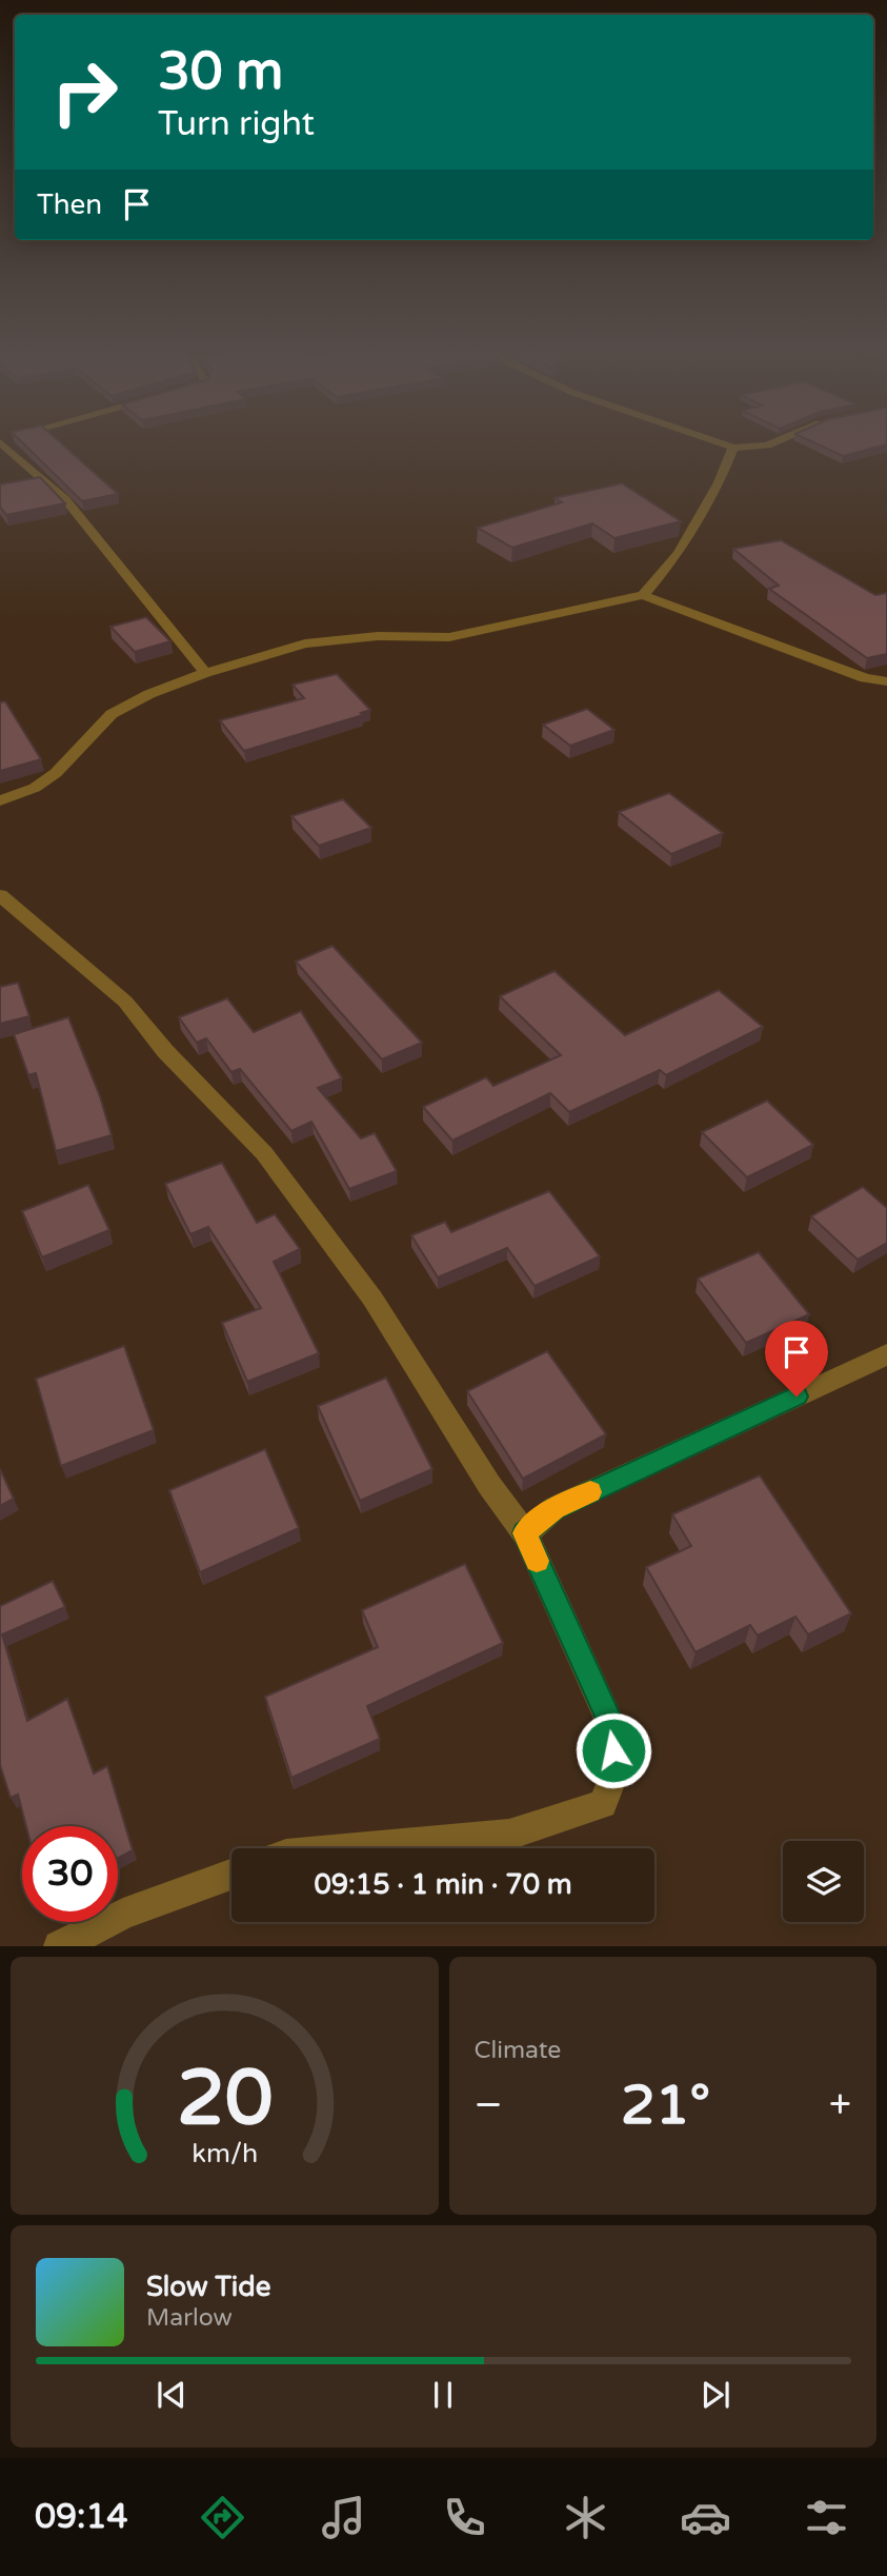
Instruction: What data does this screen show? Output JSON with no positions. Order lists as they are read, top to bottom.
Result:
{
  "page": {
    "turn": ["30 m", "Turn right"],
    "then": "Then",
    "limit": "30",
    "trip": "09:15 · 1 min · 70 m",
    "tile": "Climate",
    "heat": ["−", "21°", "+"],
    "song": ["Slow Tide", "Marlow"],
    "tabs": "09:14",
    "gauge": ["20", "km/h"]
  }
}
